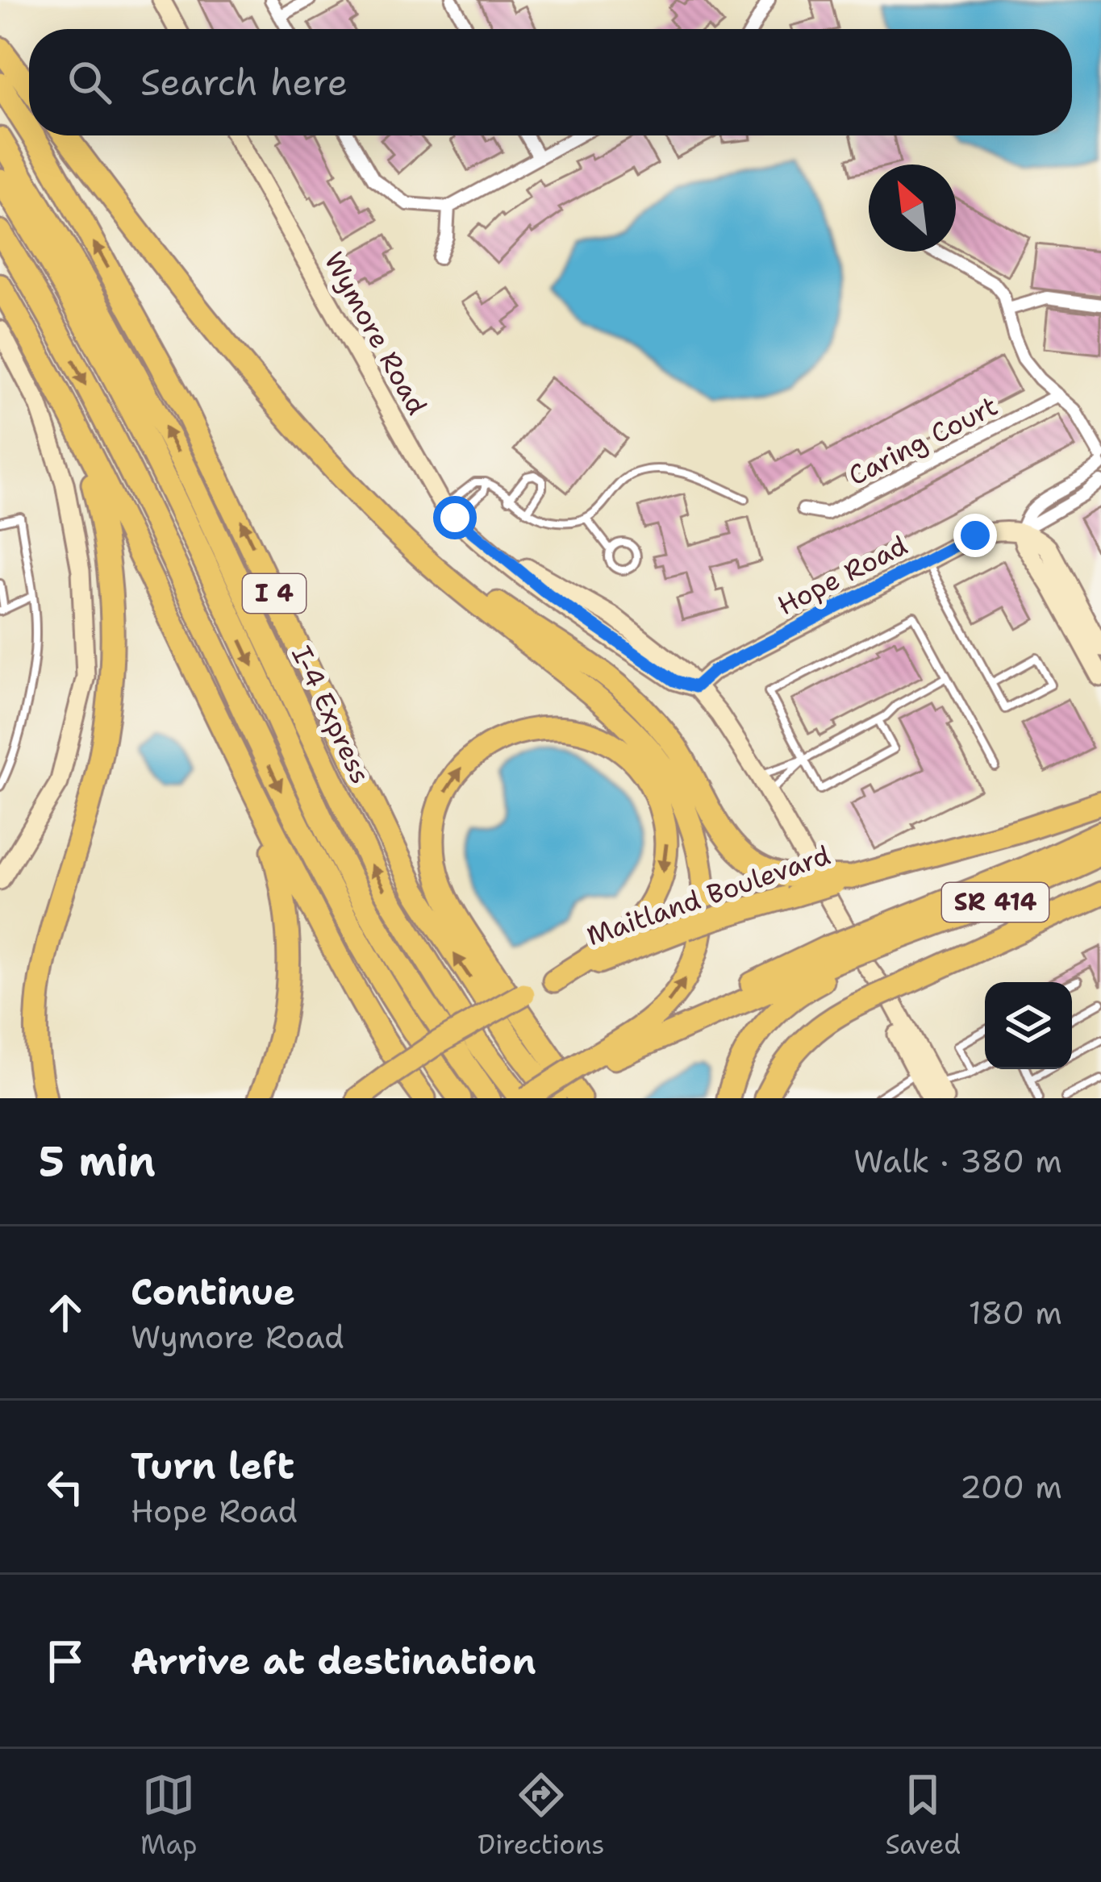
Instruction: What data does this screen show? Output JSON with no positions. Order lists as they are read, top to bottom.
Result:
{
  "streets": {
    "highway": [
      "I 4",
      "I-4 Express",
      "Maitland Boulevard",
      "SR 414"
    ],
    "main road": ["Wymore Road", "Hope Road"],
    "street": ["Caring Court"]
  },
  "crossings": [
    ["Wymore Road", "Hope Road"]
  ],
  "north": "top left",
  "page": {
    "search": "Search here",
    "heading": ["5 min", "Walk · 380 m"],
    "list": [
      ["Continue", "Wymore Road", "180 m"],
      ["Turn left", "Hope Road", "200 m"],
      "Arrive at destination"
    ],
    "nav": ["Map", "Directions", "Saved"]
  }
}
